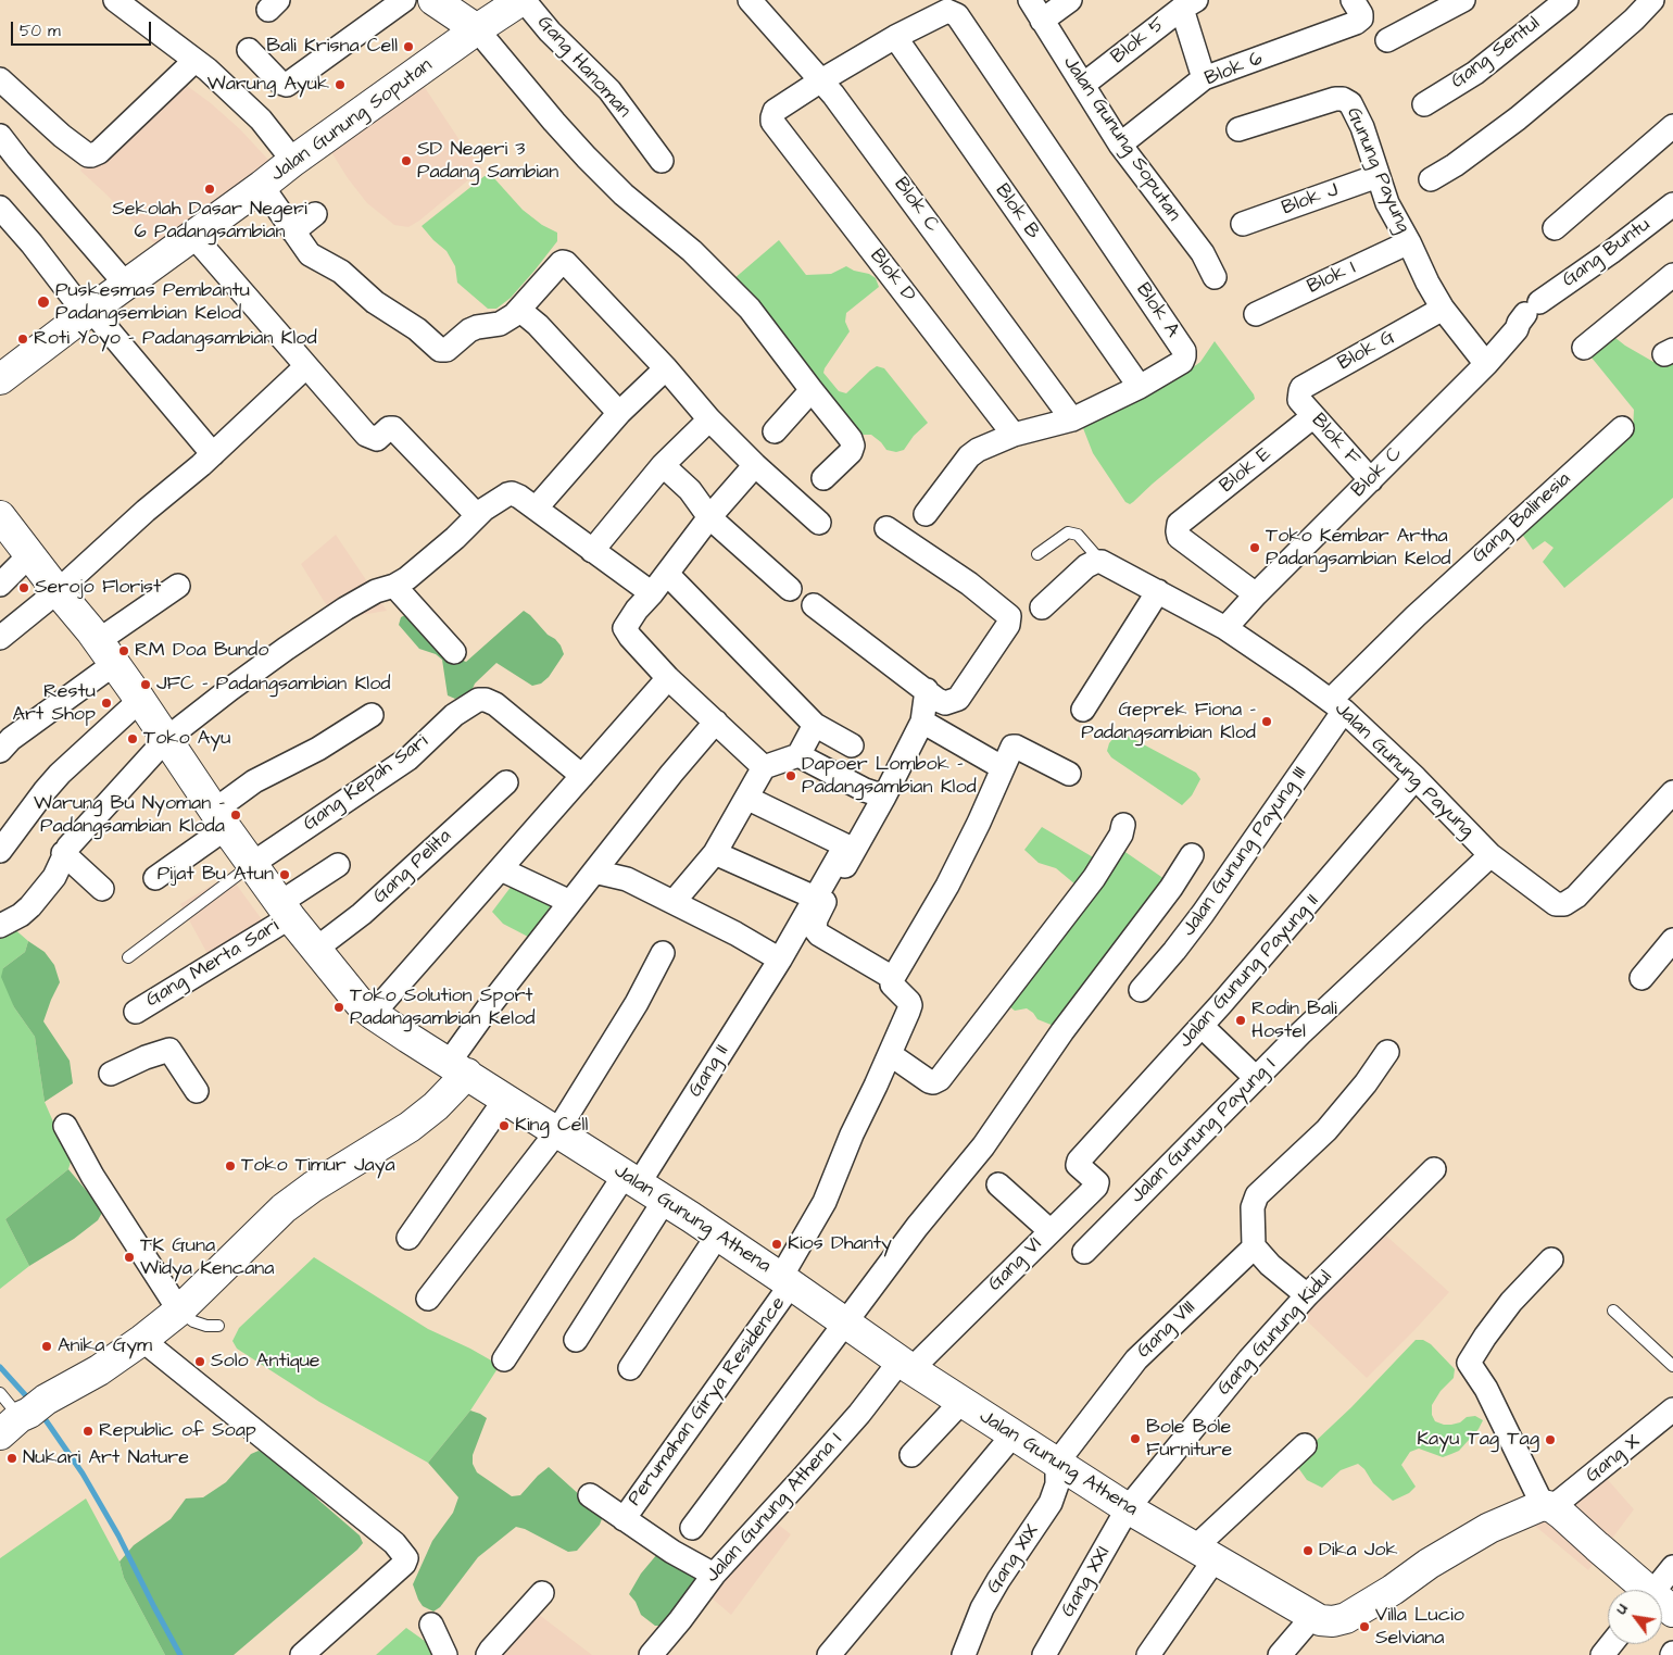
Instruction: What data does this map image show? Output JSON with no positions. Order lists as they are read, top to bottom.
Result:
{
  "streets": {
    "street": [
      "Blok 5",
      "Gang Sentul",
      "Gang Hanoman",
      "Blok 6",
      "Jalan Gunung Soputan",
      "Gunung Payung",
      "Blok J",
      "Blok C",
      "Blok B",
      "Gang Buntu",
      "Blok D",
      "Blok I",
      "Blok A",
      "Blok G",
      "Blok F",
      "Blok E",
      "Gang Balinesia",
      "Jalan Gunung Payung",
      "Gang Kepah Sari",
      "Jalan Gunung Payung III",
      "Gang Pelita",
      "Gang Merta Sari",
      "Jalan Gunung Payung II",
      "Gang II",
      "Jalan Gunung Payung I",
      "Jalan Gunung Athena",
      "Gang VI",
      "Gang VIII",
      "Gang Gunung Kidul",
      "Perumahan Girya Residence",
      "Gang X",
      "Jalan Gunung Athena I",
      "Gang XIX",
      "Gang XXI"
    ]
  },
  "crossings": [
    ["Blok 5", "Jalan Gunung Soputan"],
    ["Gang Hanoman", "Jalan Gunung Soputan"],
    ["Blok 6", "Jalan Gunung Soputan"],
    ["Gunung Payung", "Blok J"],
    ["Gunung Payung", "Blok C"],
    ["Gunung Payung", "Blok I"],
    ["Gunung Payung", "Blok G"],
    ["Blok C", "Gang Buntu"],
    ["Blok C", "Blok D"],
    ["Blok C", "Blok A"],
    ["Blok C", "Blok F"],
    ["Blok C", "Blok E"],
    ["Blok C", "Jalan Gunung Payung"],
    ["Blok B", "Blok A"],
    ["Blok D", "Blok A"],
    ["Blok G", "Blok F"],
    ["Blok G", "Blok E"],
    ["Blok F", "Blok E"],
    ["Gang Balinesia", "Jalan Gunung Payung"],
    ["Gang Balinesia", "Jalan Gunung Payung III"],
    ["Jalan Gunung Payung", "Jalan Gunung Payung III"],
    ["Jalan Gunung Payung", "Jalan Gunung Payung II"],
    ["Jalan Gunung Payung", "Jalan Gunung Payung I"],
    ["Gang Kepah Sari", "Jalan Gunung Athena"],
    ["Gang Pelita", "Jalan Gunung Athena"],
    ["Gang Merta Sari", "Jalan Gunung Athena"],
    ["Jalan Gunung Payung II", "Gang VI"],
    ["Gang II", "Jalan Gunung Athena"],
    ["Jalan Gunung Athena", "Gang VI"],
    ["Jalan Gunung Athena", "Gang VIII"],
    ["Jalan Gunung Athena", "Gang Gunung Kidul"],
    ["Jalan Gunung Athena", "Perumahan Girya Residence"],
    ["Jalan Gunung Athena", "Gang X"],
    ["Jalan Gunung Athena", "Jalan Gunung Athena I"],
    ["Jalan Gunung Athena", "Gang XIX"],
    ["Jalan Gunung Athena", "Gang XXI"],
    ["Gang VI", "Jalan Gunung Athena I"],
    ["Gang VIII", "Gang XIX"],
    ["Gang Gunung Kidul", "Gang XXI"]
  ],
  "places": [
    "Bali Krisna Cell",
    "Warung Ayuk",
    "SD Negeri 3 Padang Sambian",
    "Sekolah Dasar Negeri 6 Padangsambian",
    "Puskesmas Pembantu Padangsembian Kelod",
    "Roti Yoyo - Padangsambian Klod",
    "Toko Kembar Artha Padangsambian Kelod",
    "Serojo Florist",
    "RM Doa Bundo",
    "JFC - Padangsambian Klod",
    "Restu Art Shop",
    "Geprek Fiona - Padangsambian Klod",
    "Toko Ayu",
    "Dapoer Lombok - Padangsambian Klod",
    "Warung Bu Nyoman - Padangsambian Kloda",
    "Pijat Bu Atun",
    "Toko Solution Sport Padangsambian Kelod",
    "Rodin Bali Hostel",
    "King Cell",
    "Toko Timur Jaya",
    "Kios Dhanty",
    "TK Guna Widya Kencana",
    "Anika Gym",
    "Solo Antique",
    "Republic of Soap",
    "Bole Bole Furniture",
    "Kayu Tag Tag",
    "Nukari Art Nature",
    "Dika Jok",
    "Villa Lucio Selviana"
  ],
  "scale_bar": "50 m",
  "north": "top left"
}
